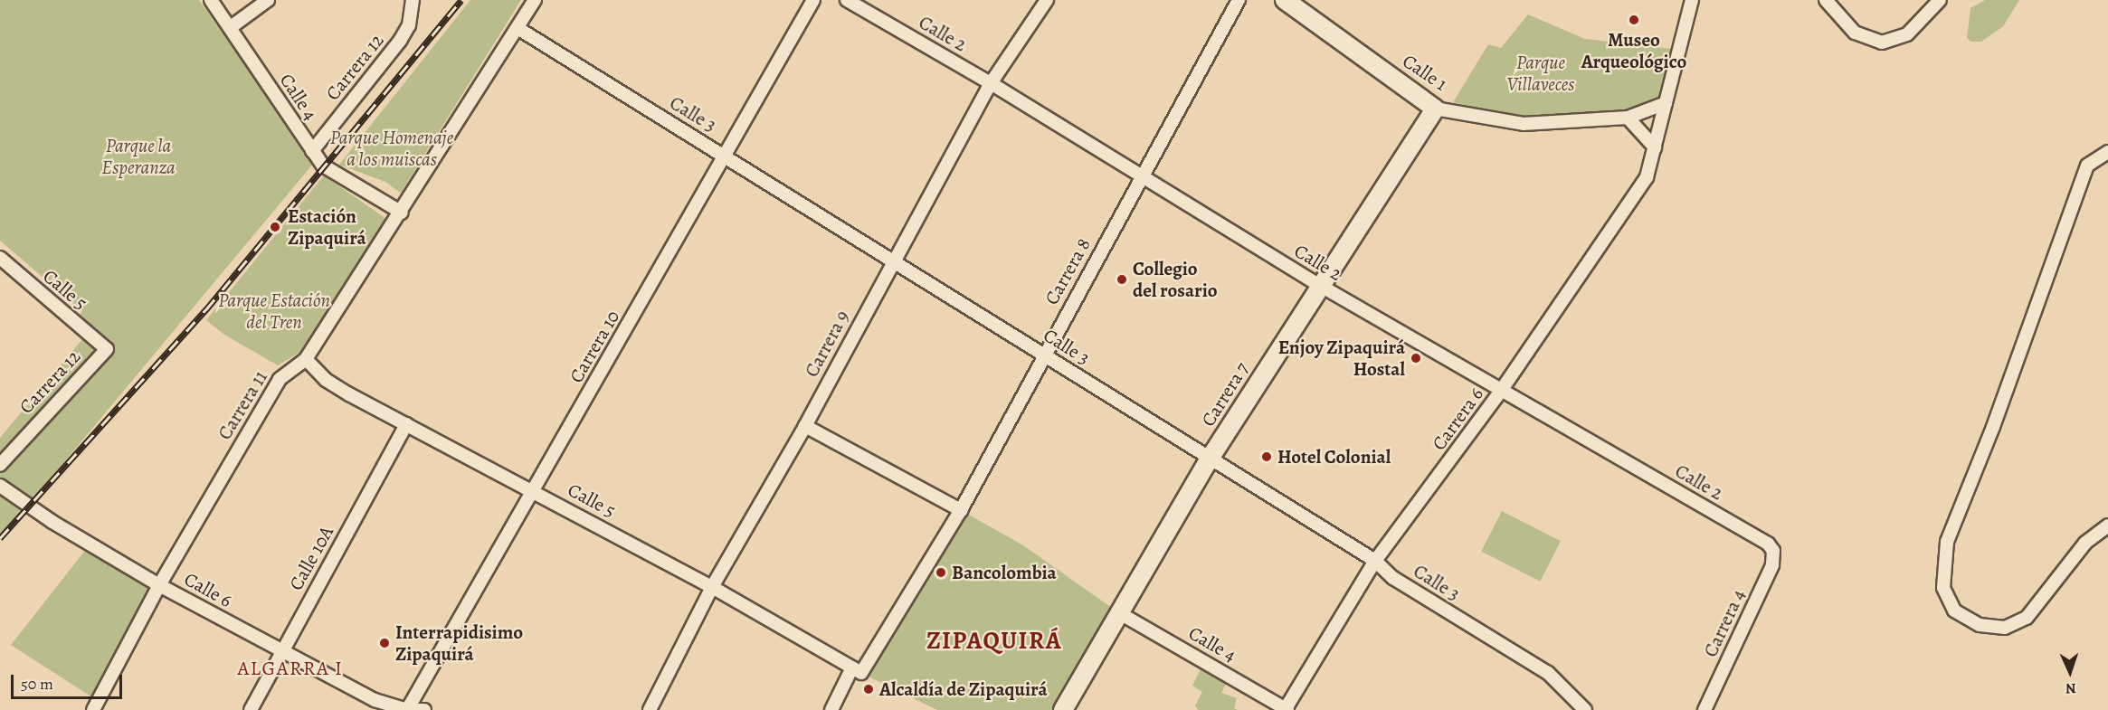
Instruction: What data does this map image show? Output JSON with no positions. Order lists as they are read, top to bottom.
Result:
{
  "streets": {
    "street": [
      "Calle 2",
      "Carrera 12",
      "Calle 1",
      "Calle 4",
      "Calle 3",
      "Carrera 8",
      "Calle 5",
      "Carrera 9",
      "Carrera 10",
      "Carrera 7",
      "Carrera 11",
      "Carrera 6",
      "Calle 10A",
      "Calle 6",
      "Carrera 4"
    ]
  },
  "crossings": [
    ["Calle 2", "Carrera 8"],
    ["Calle 2", "Carrera 9"],
    ["Calle 2", "Carrera 7"],
    ["Calle 2", "Carrera 6"],
    ["Calle 2", "Carrera 4"],
    ["Carrera 12", "Calle 4"],
    ["Carrera 12", "Calle 5"],
    ["Calle 1", "Carrera 7"],
    ["Calle 1", "Carrera 6"],
    ["Calle 4", "Carrera 7"],
    ["Calle 4", "Carrera 11"],
    ["Calle 4", "Carrera 6"],
    ["Calle 3", "Carrera 8"],
    ["Calle 3", "Carrera 9"],
    ["Calle 3", "Carrera 10"],
    ["Calle 3", "Carrera 7"],
    ["Calle 3", "Carrera 11"],
    ["Calle 3", "Carrera 6"],
    ["Carrera 8", "Calle 5"],
    ["Calle 5", "Carrera 9"],
    ["Calle 5", "Carrera 10"],
    ["Calle 5", "Carrera 11"],
    ["Calle 5", "Calle 10A"],
    ["Carrera 10", "Calle 6"],
    ["Carrera 11", "Calle 6"],
    ["Calle 10A", "Calle 6"]
  ],
  "districts": ["ZIPAQUIRÁ", "ALGARRA I"],
  "parks": [
    "Parque Villaveces",
    "Parque Homenaje a los muiscas",
    "Parque la Esperanza",
    "Parque Estación del Tren"
  ],
  "places": [
    "Museo Arqueológico",
    "Estación Zipaquirá",
    "Collegio del rosario",
    "Enjoy Zipaquirá Hostal",
    "Hotel Colonial",
    "Bancolombia",
    "Interrapidisimo Zipaquirá",
    "Alcaldía de Zipaquirá"
  ],
  "scale_bar": "50 m",
  "north": "bottom"
}
